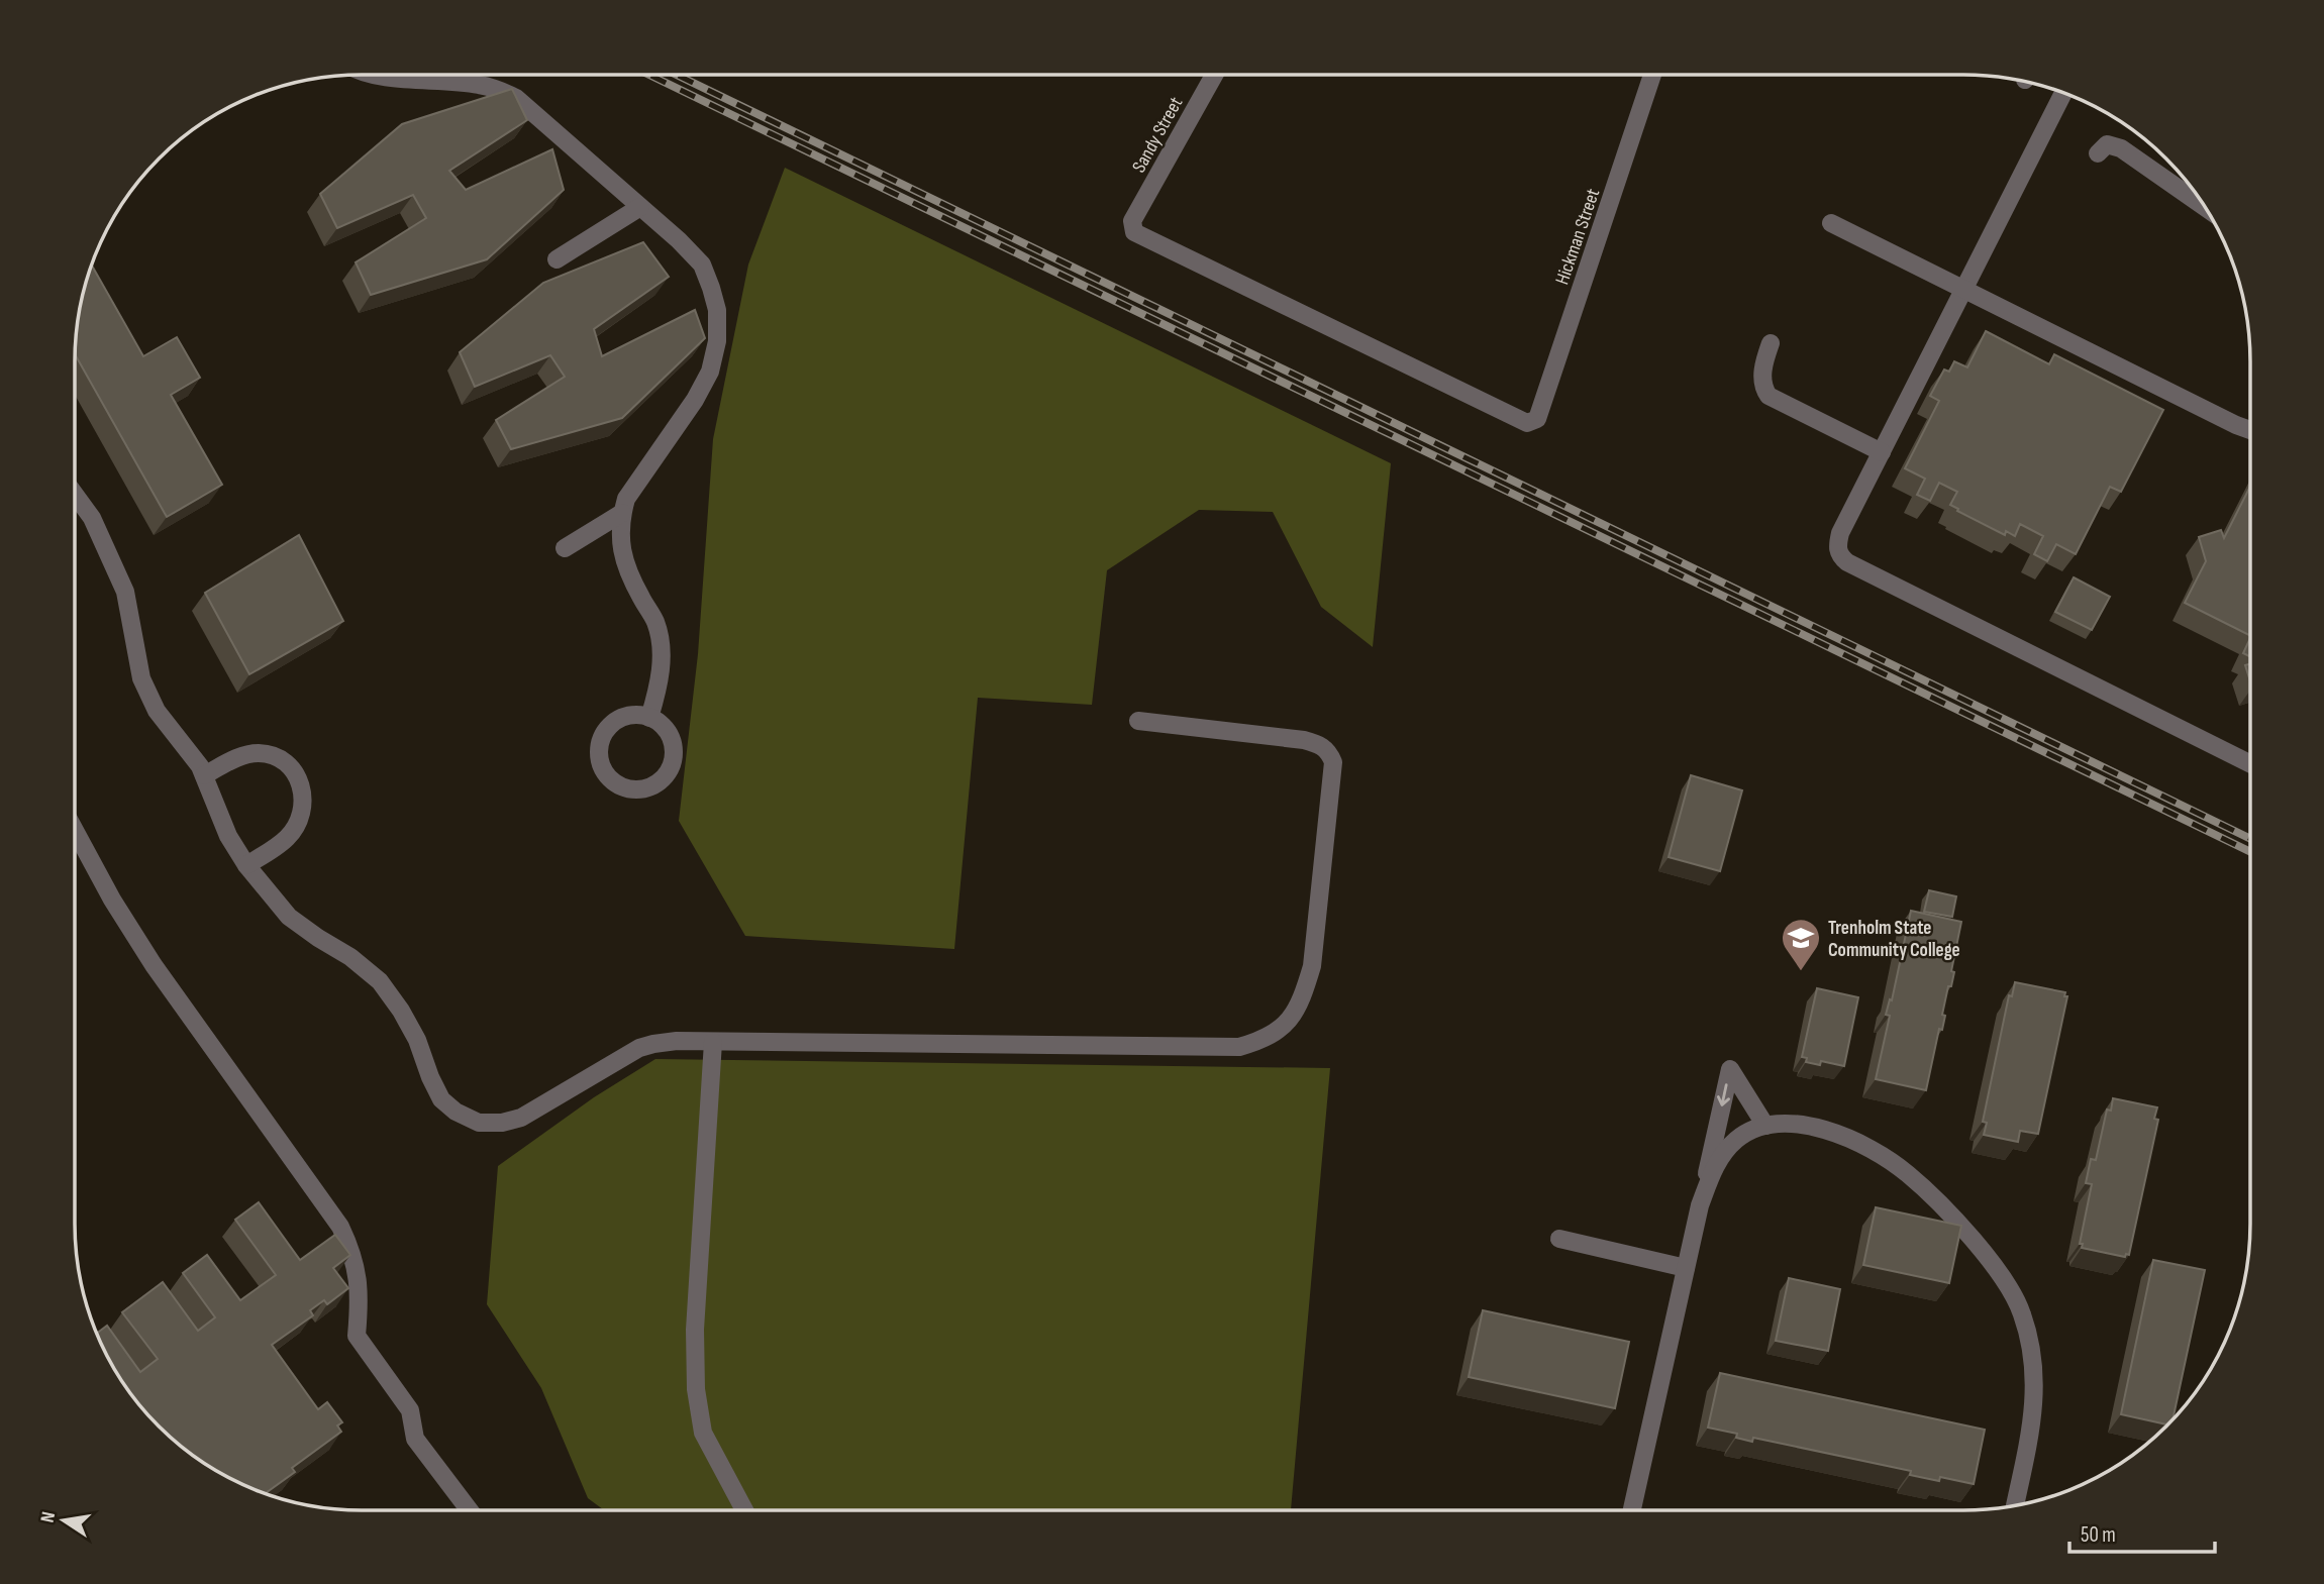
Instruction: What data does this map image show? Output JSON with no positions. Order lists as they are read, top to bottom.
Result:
{
  "streets": {
    "street": ["Sandy Street", "Hickman Street"]
  },
  "crossings": [
    ["Sandy Street", "Hickman Street"]
  ],
  "places": {
    "school or university": ["Trenholm State Community College"]
  },
  "scale_bar": "50 m",
  "north": "left"
}
